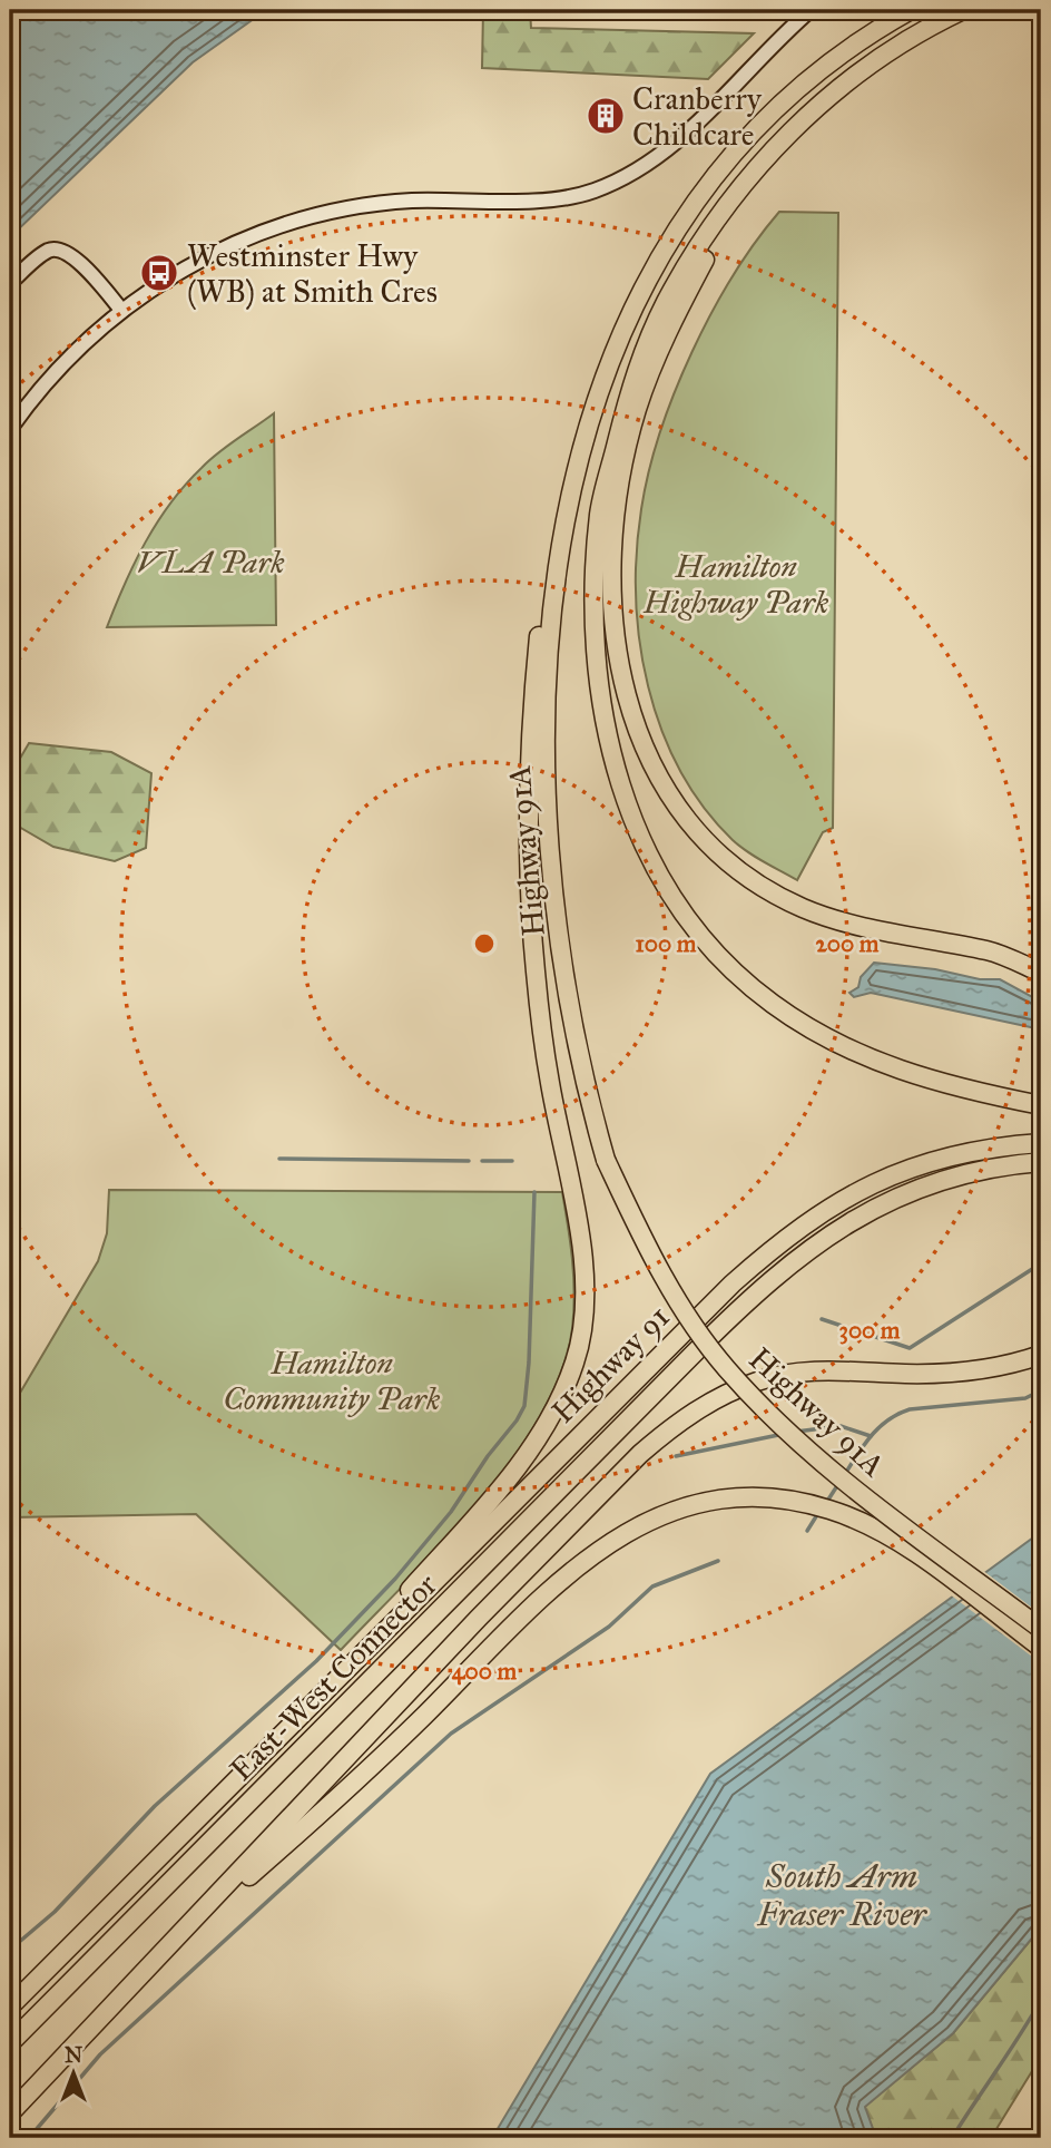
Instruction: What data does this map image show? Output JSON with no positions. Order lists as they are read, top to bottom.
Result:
{
  "streets": {
    "highway": ["Highway 91A", "Highway 91", "East-West Connector"]
  },
  "crossings": [
    ["Highway 91", "East-West Connector"]
  ],
  "water": ["South Arm Fraser River"],
  "parks": ["VLA Park", "Hamilton Highway Park", "Hamilton Community Park"],
  "places": {
    "building": ["Cranberry Childcare"],
    "bus stop": ["Westminster Hwy (WB) at Smith Cres"]
  },
  "north": "top",
  "rings": [
    "100 m",
    "200 m",
    "300 m",
    "400 m"
  ]
}
